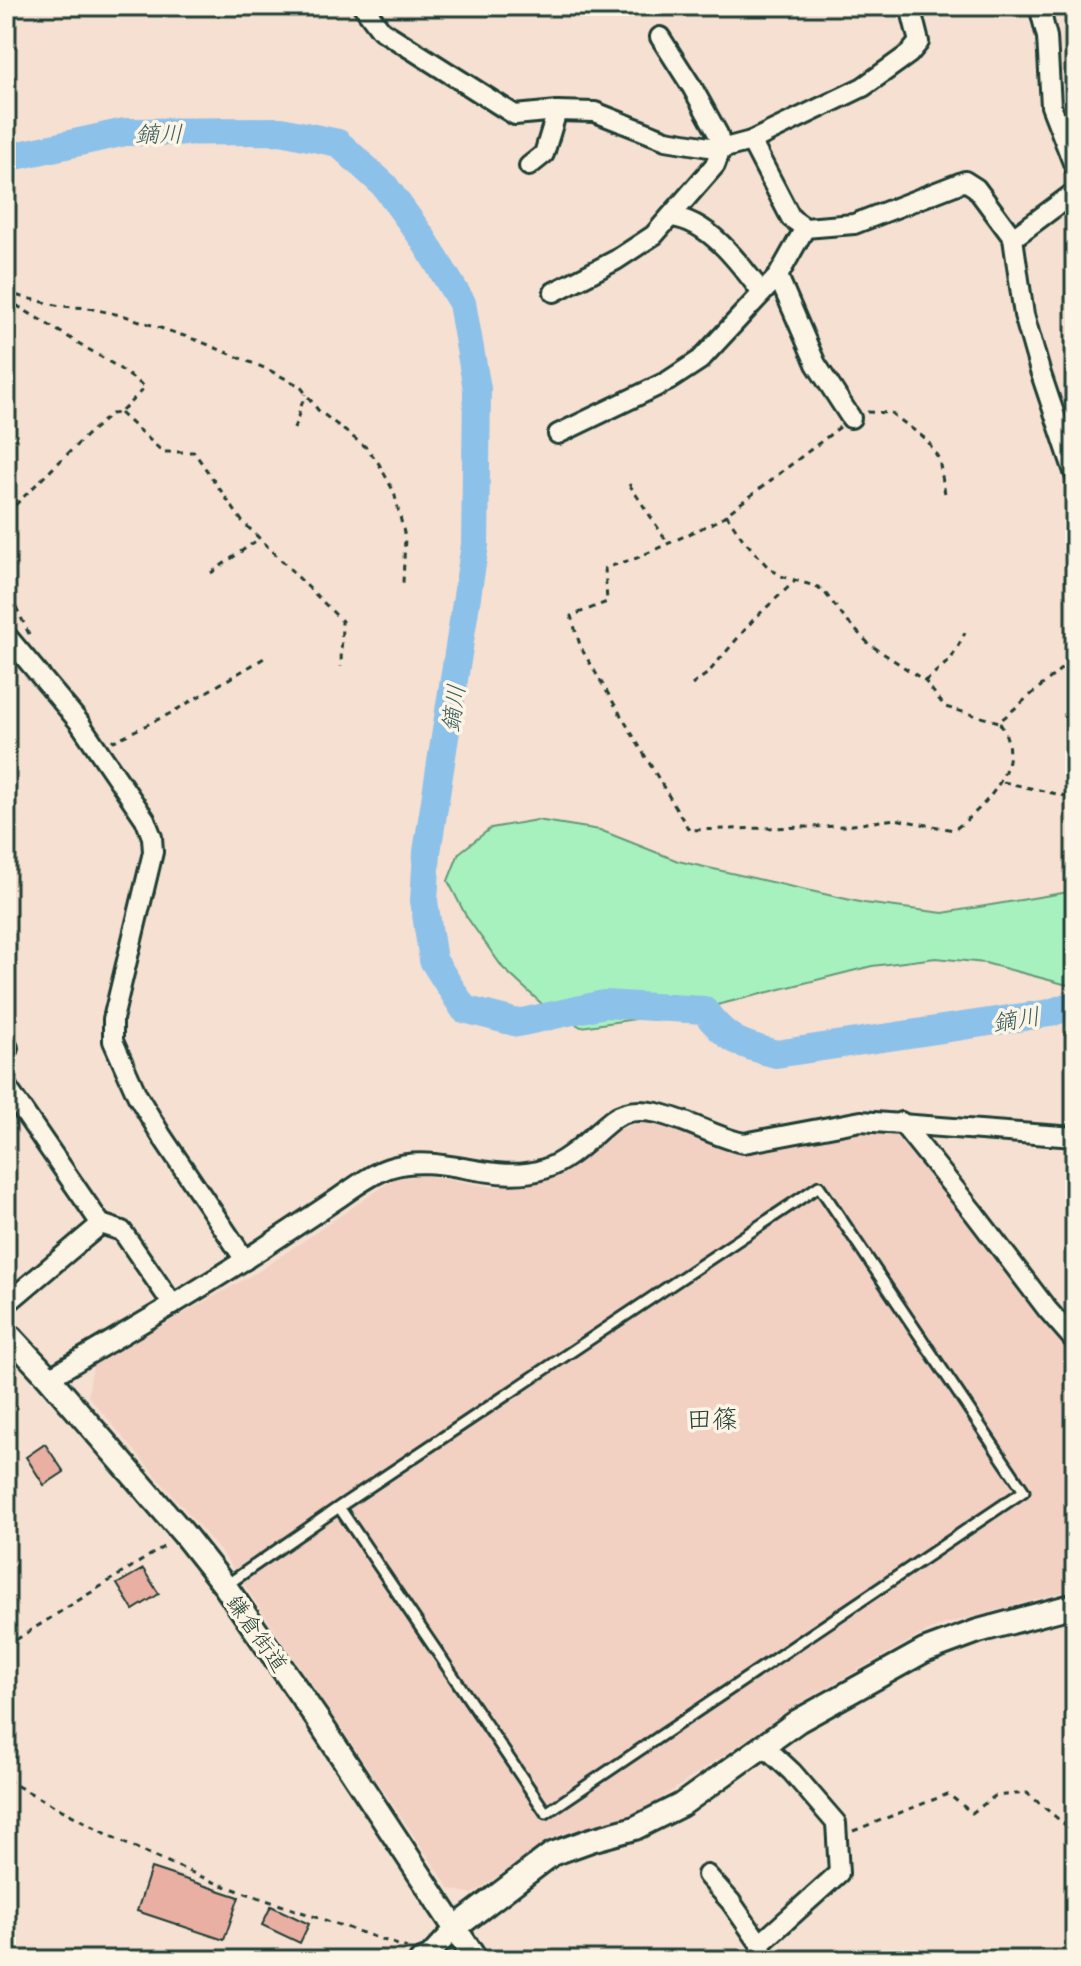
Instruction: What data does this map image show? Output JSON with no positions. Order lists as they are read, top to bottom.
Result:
{
  "streets": {
    "street": ["鎌倉街道"]
  },
  "districts": ["田篠"],
  "water": ["鏑川"]
}
